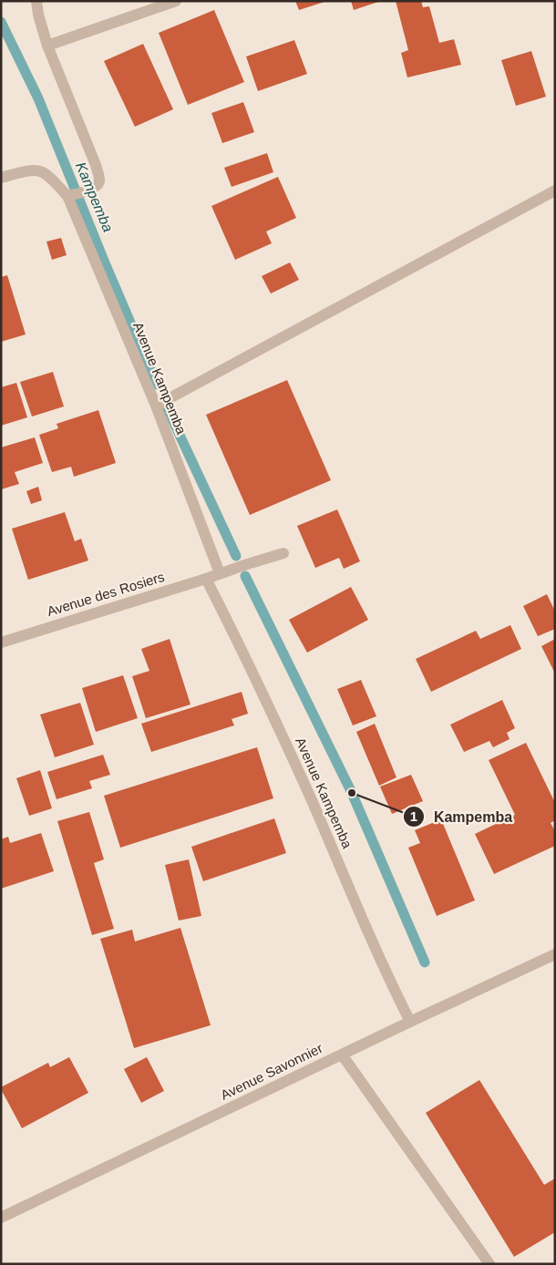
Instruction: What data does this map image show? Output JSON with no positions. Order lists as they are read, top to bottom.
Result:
{
  "streets": {
    "street": ["Avenue Kampemba", "Avenue des Rosiers", "Avenue Savonnier"]
  },
  "crossings": [
    ["Avenue Kampemba", "Avenue des Rosiers"],
    ["Avenue Kampemba", "Avenue Savonnier"]
  ],
  "water": ["Kampemba"],
  "places": ["Kampemba"]
}
